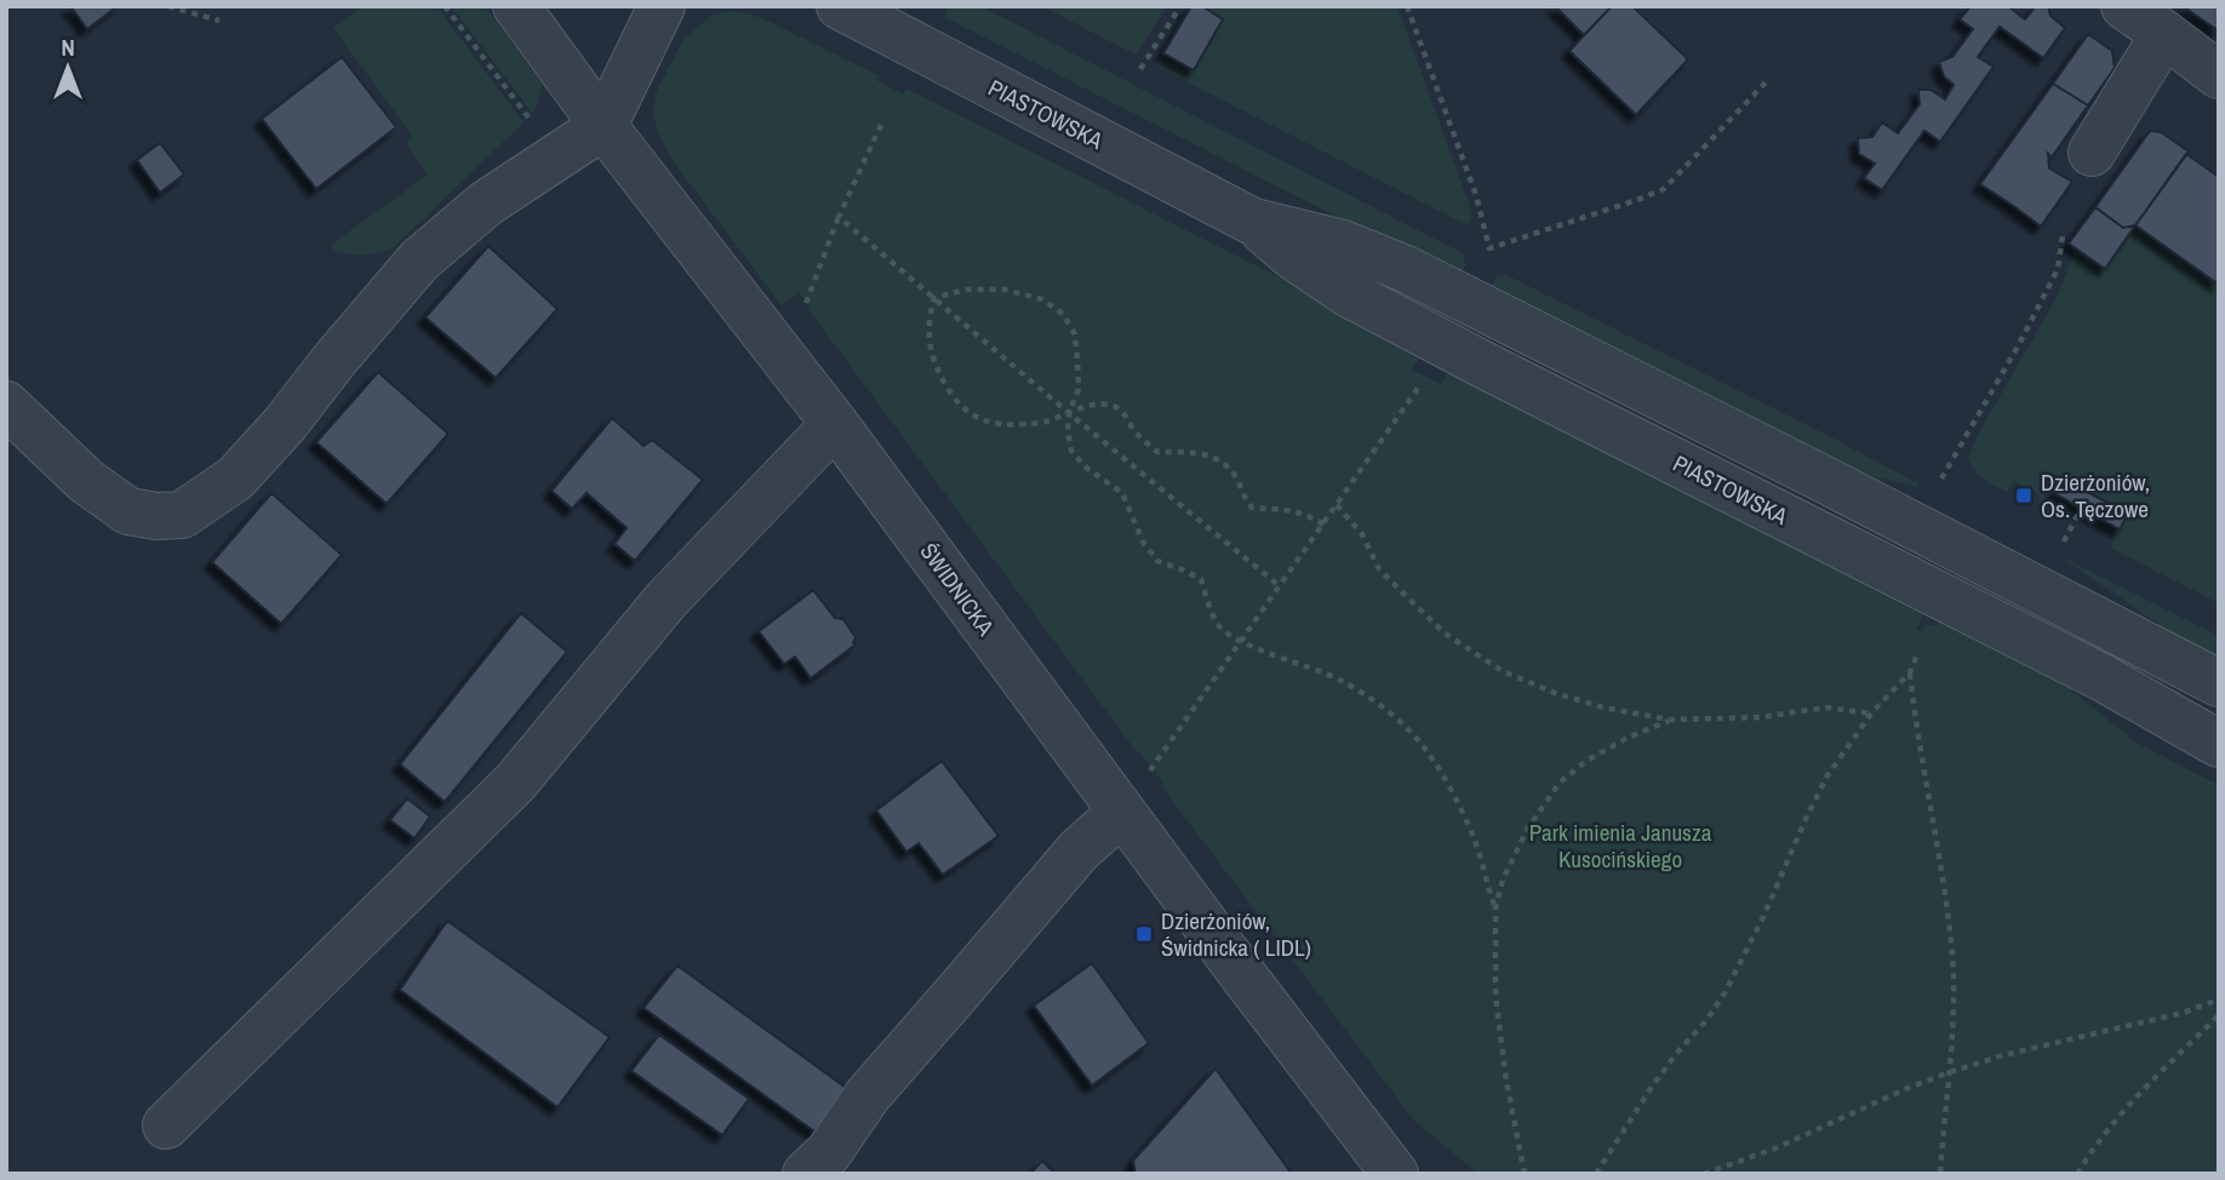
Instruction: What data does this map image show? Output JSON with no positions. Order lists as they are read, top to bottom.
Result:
{
  "streets": {
    "street": ["PIASTOWSKA", "ŚWIDNICKA"]
  },
  "parks": ["Park imienia Janusza Kusocińskiego"],
  "places": {
    "transit": ["Dzierżoniów, Os. Tęczowe", "Dzierżoniów, Świdnicka ( LIDL)"]
  },
  "north": "top"
}
